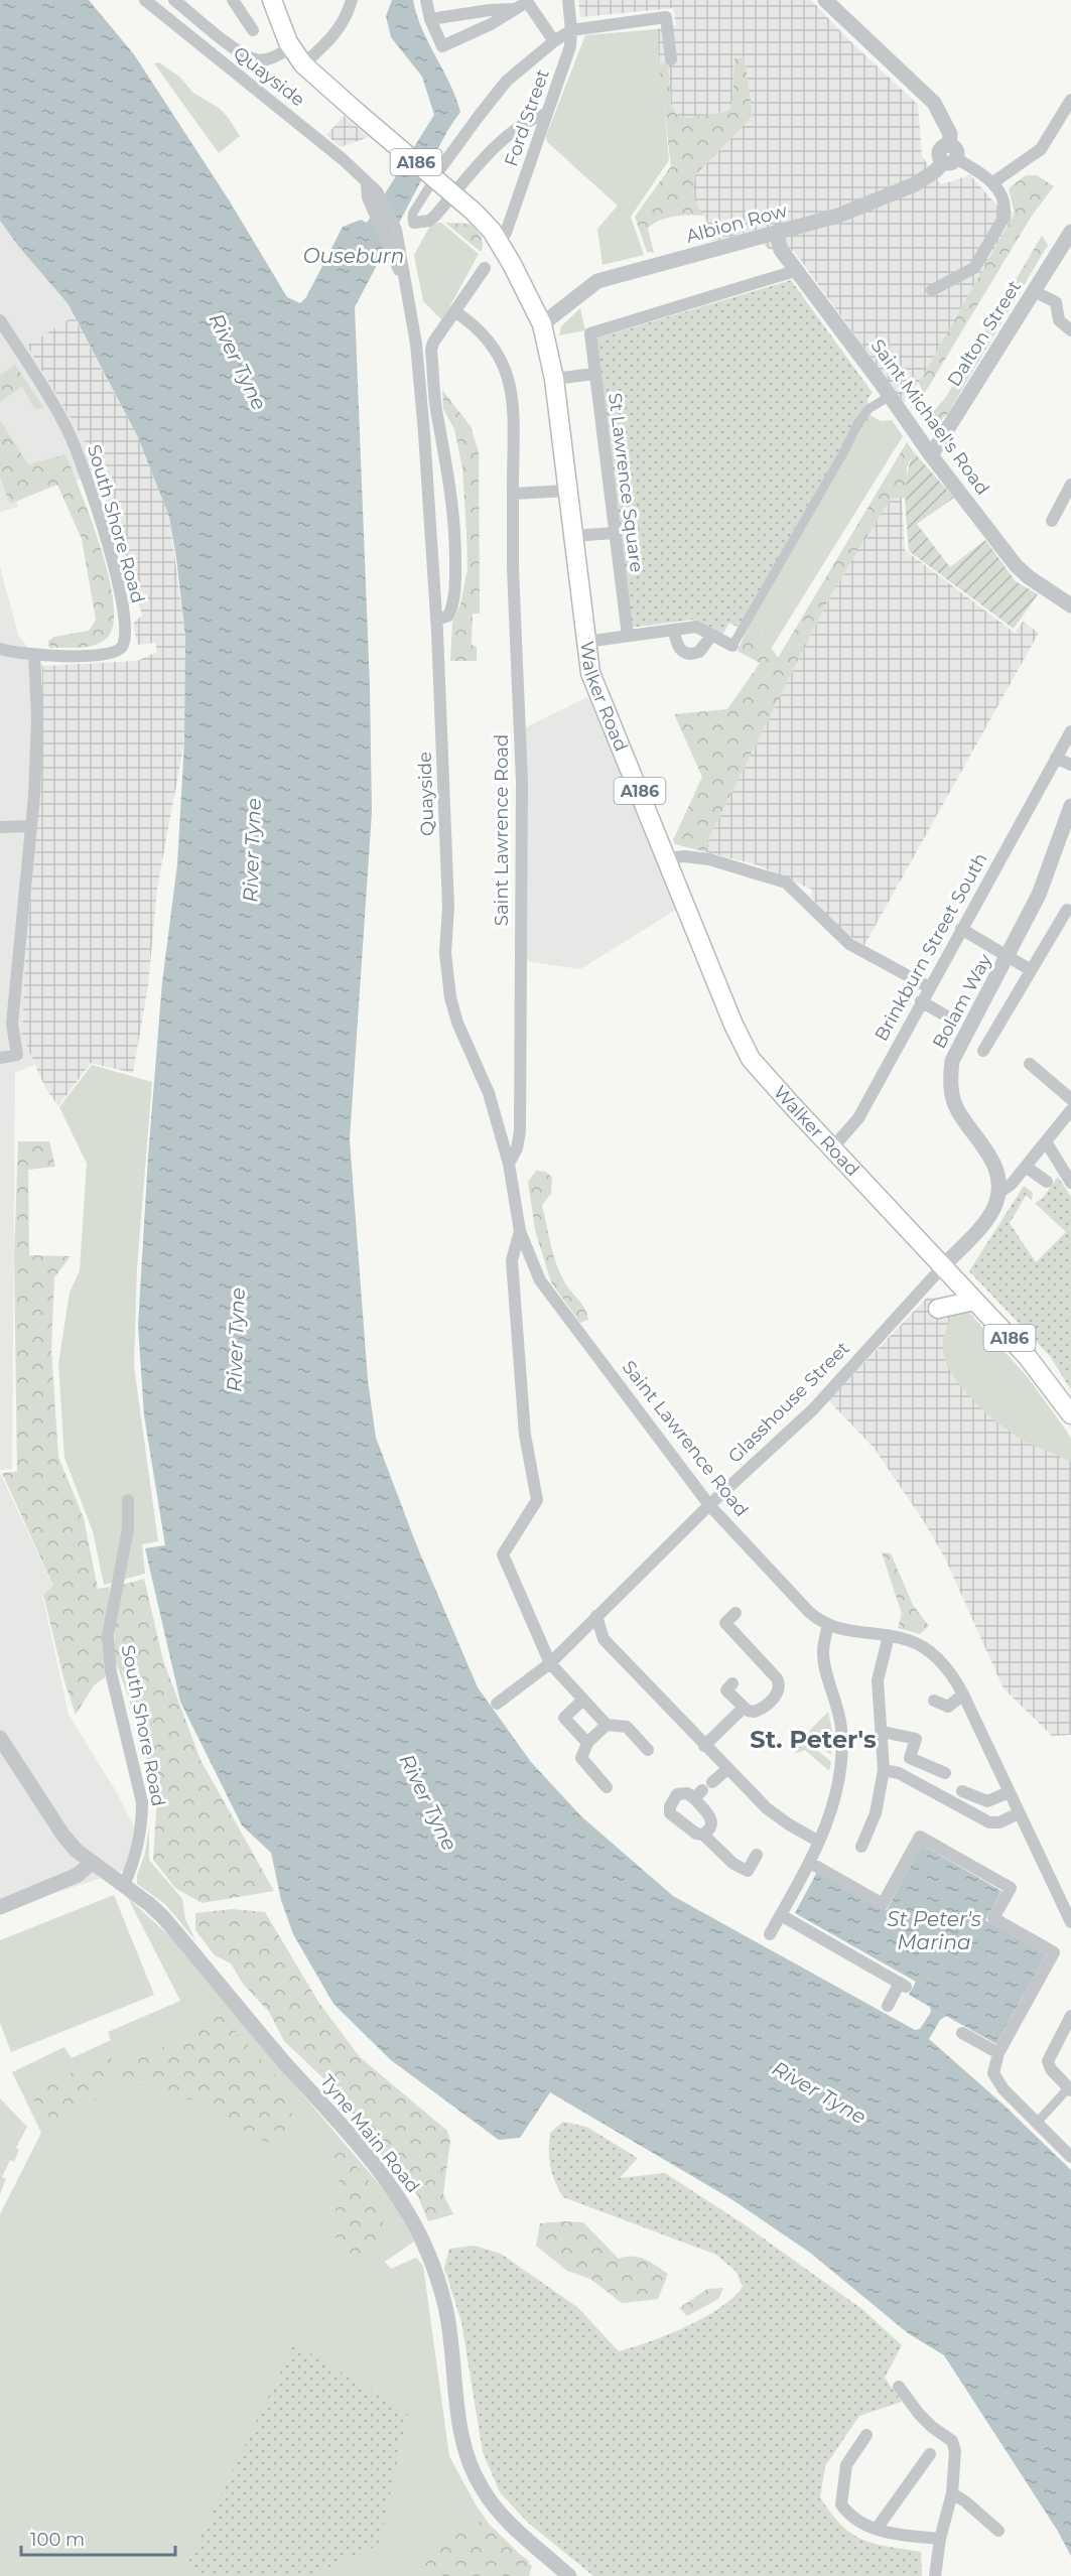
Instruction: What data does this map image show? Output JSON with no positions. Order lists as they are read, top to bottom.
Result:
{
  "streets": {
    "main road": ["A186", "Walker Road"],
    "street": [
      "Quayside",
      "Ford Street",
      "Albion Row",
      "Dalton Street",
      "Saint Michael's Road",
      "St Lawrence Square",
      "South Shore Road",
      "Saint Lawrence Road",
      "Brinkburn Street South",
      "Bolam Way",
      "Glasshouse Street",
      "Tyne Main Road"
    ]
  },
  "crossings": [
    ["Quayside", "Saint Lawrence Road"],
    ["Ford Street", "Walker Road"],
    ["A186", "Walker Road"],
    ["Albion Row", "Saint Michael's Road"],
    ["Albion Row", "Walker Road"],
    ["Dalton Street", "Saint Michael's Road"],
    ["Saint Michael's Road", "St Lawrence Square"],
    ["South Shore Road", "Tyne Main Road"],
    ["Walker Road", "Brinkburn Street South"],
    ["Walker Road", "Glasshouse Street"],
    ["Saint Lawrence Road", "Glasshouse Street"]
  ],
  "districts": ["St. Peter's"],
  "water": ["Ouseburn", "River Tyne", "St Peter's Marina"],
  "scale_bar": "100 m"
}
